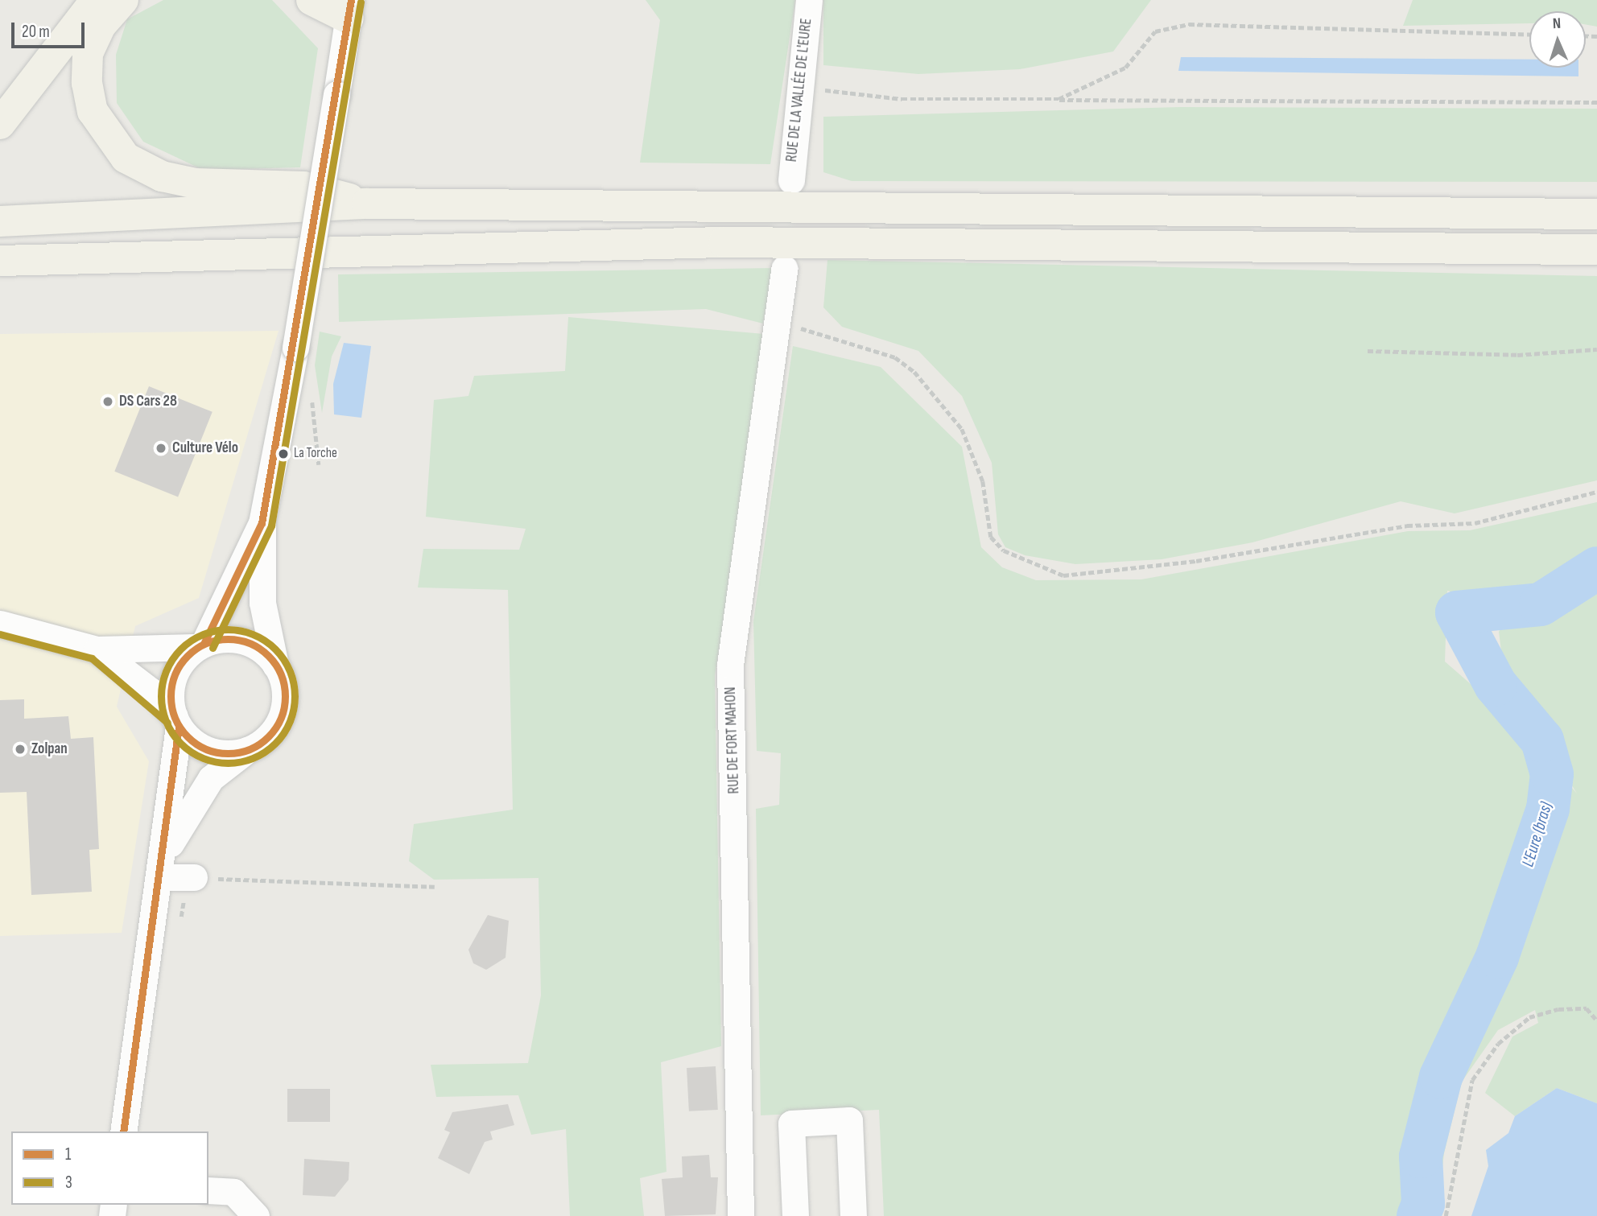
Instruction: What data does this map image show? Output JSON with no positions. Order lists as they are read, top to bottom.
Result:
{
  "streets": {
    "street": ["RUE DE LA VALLÉE DE L'EURE", "RUE DE FORT MAHON"]
  },
  "water": ["L'Eure (bras)"],
  "places": [
    "DS Cars 28",
    "Culture Vélo",
    "La Torche",
    "Zolpan"
  ],
  "lines": ["transit line 1", "transit line 3"],
  "legend": ["1", "3"],
  "scale_bar": "20 m",
  "north": "top"
}
